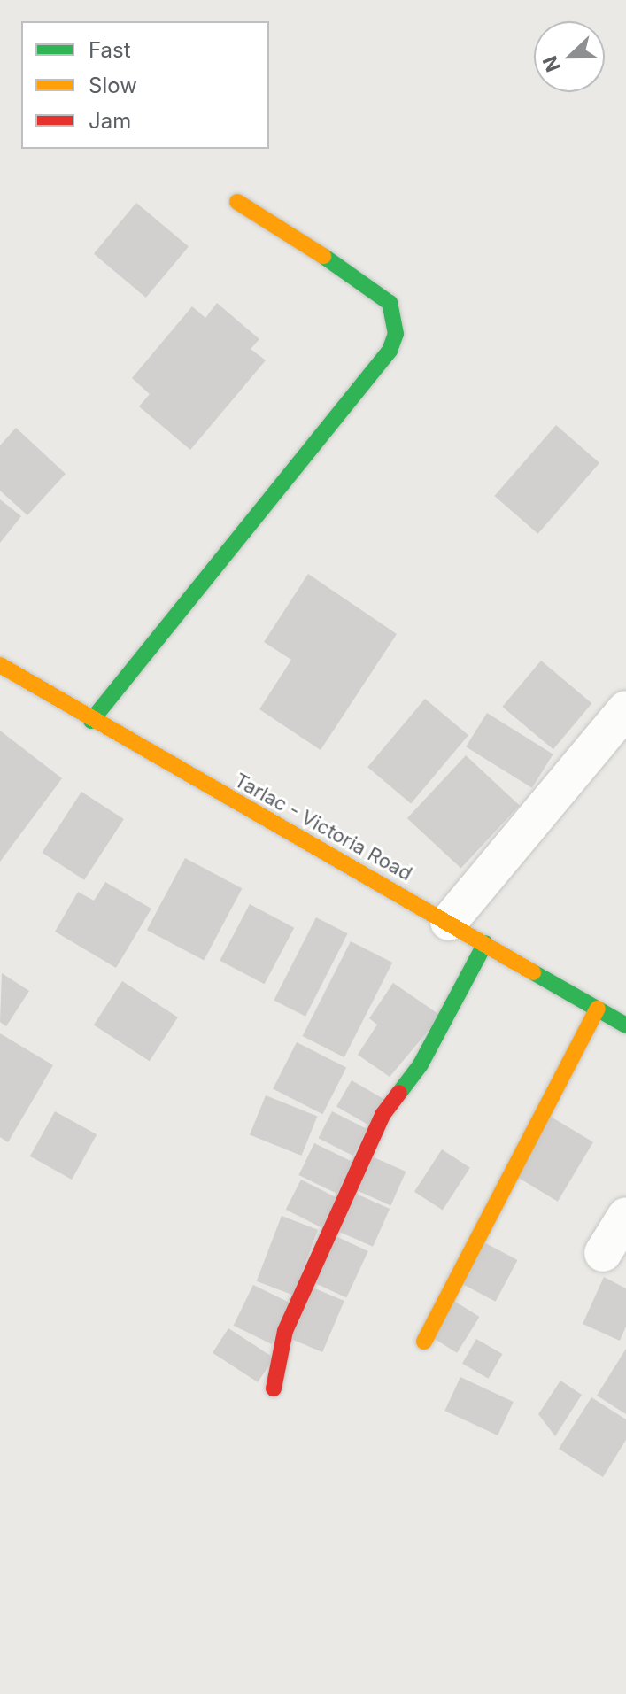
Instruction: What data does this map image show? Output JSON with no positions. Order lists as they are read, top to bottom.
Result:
{
  "streets": {
    "street": ["Tarlac - Victoria Road"]
  },
  "legend": ["Fast", "Slow", "Jam"],
  "north": "left"
}
